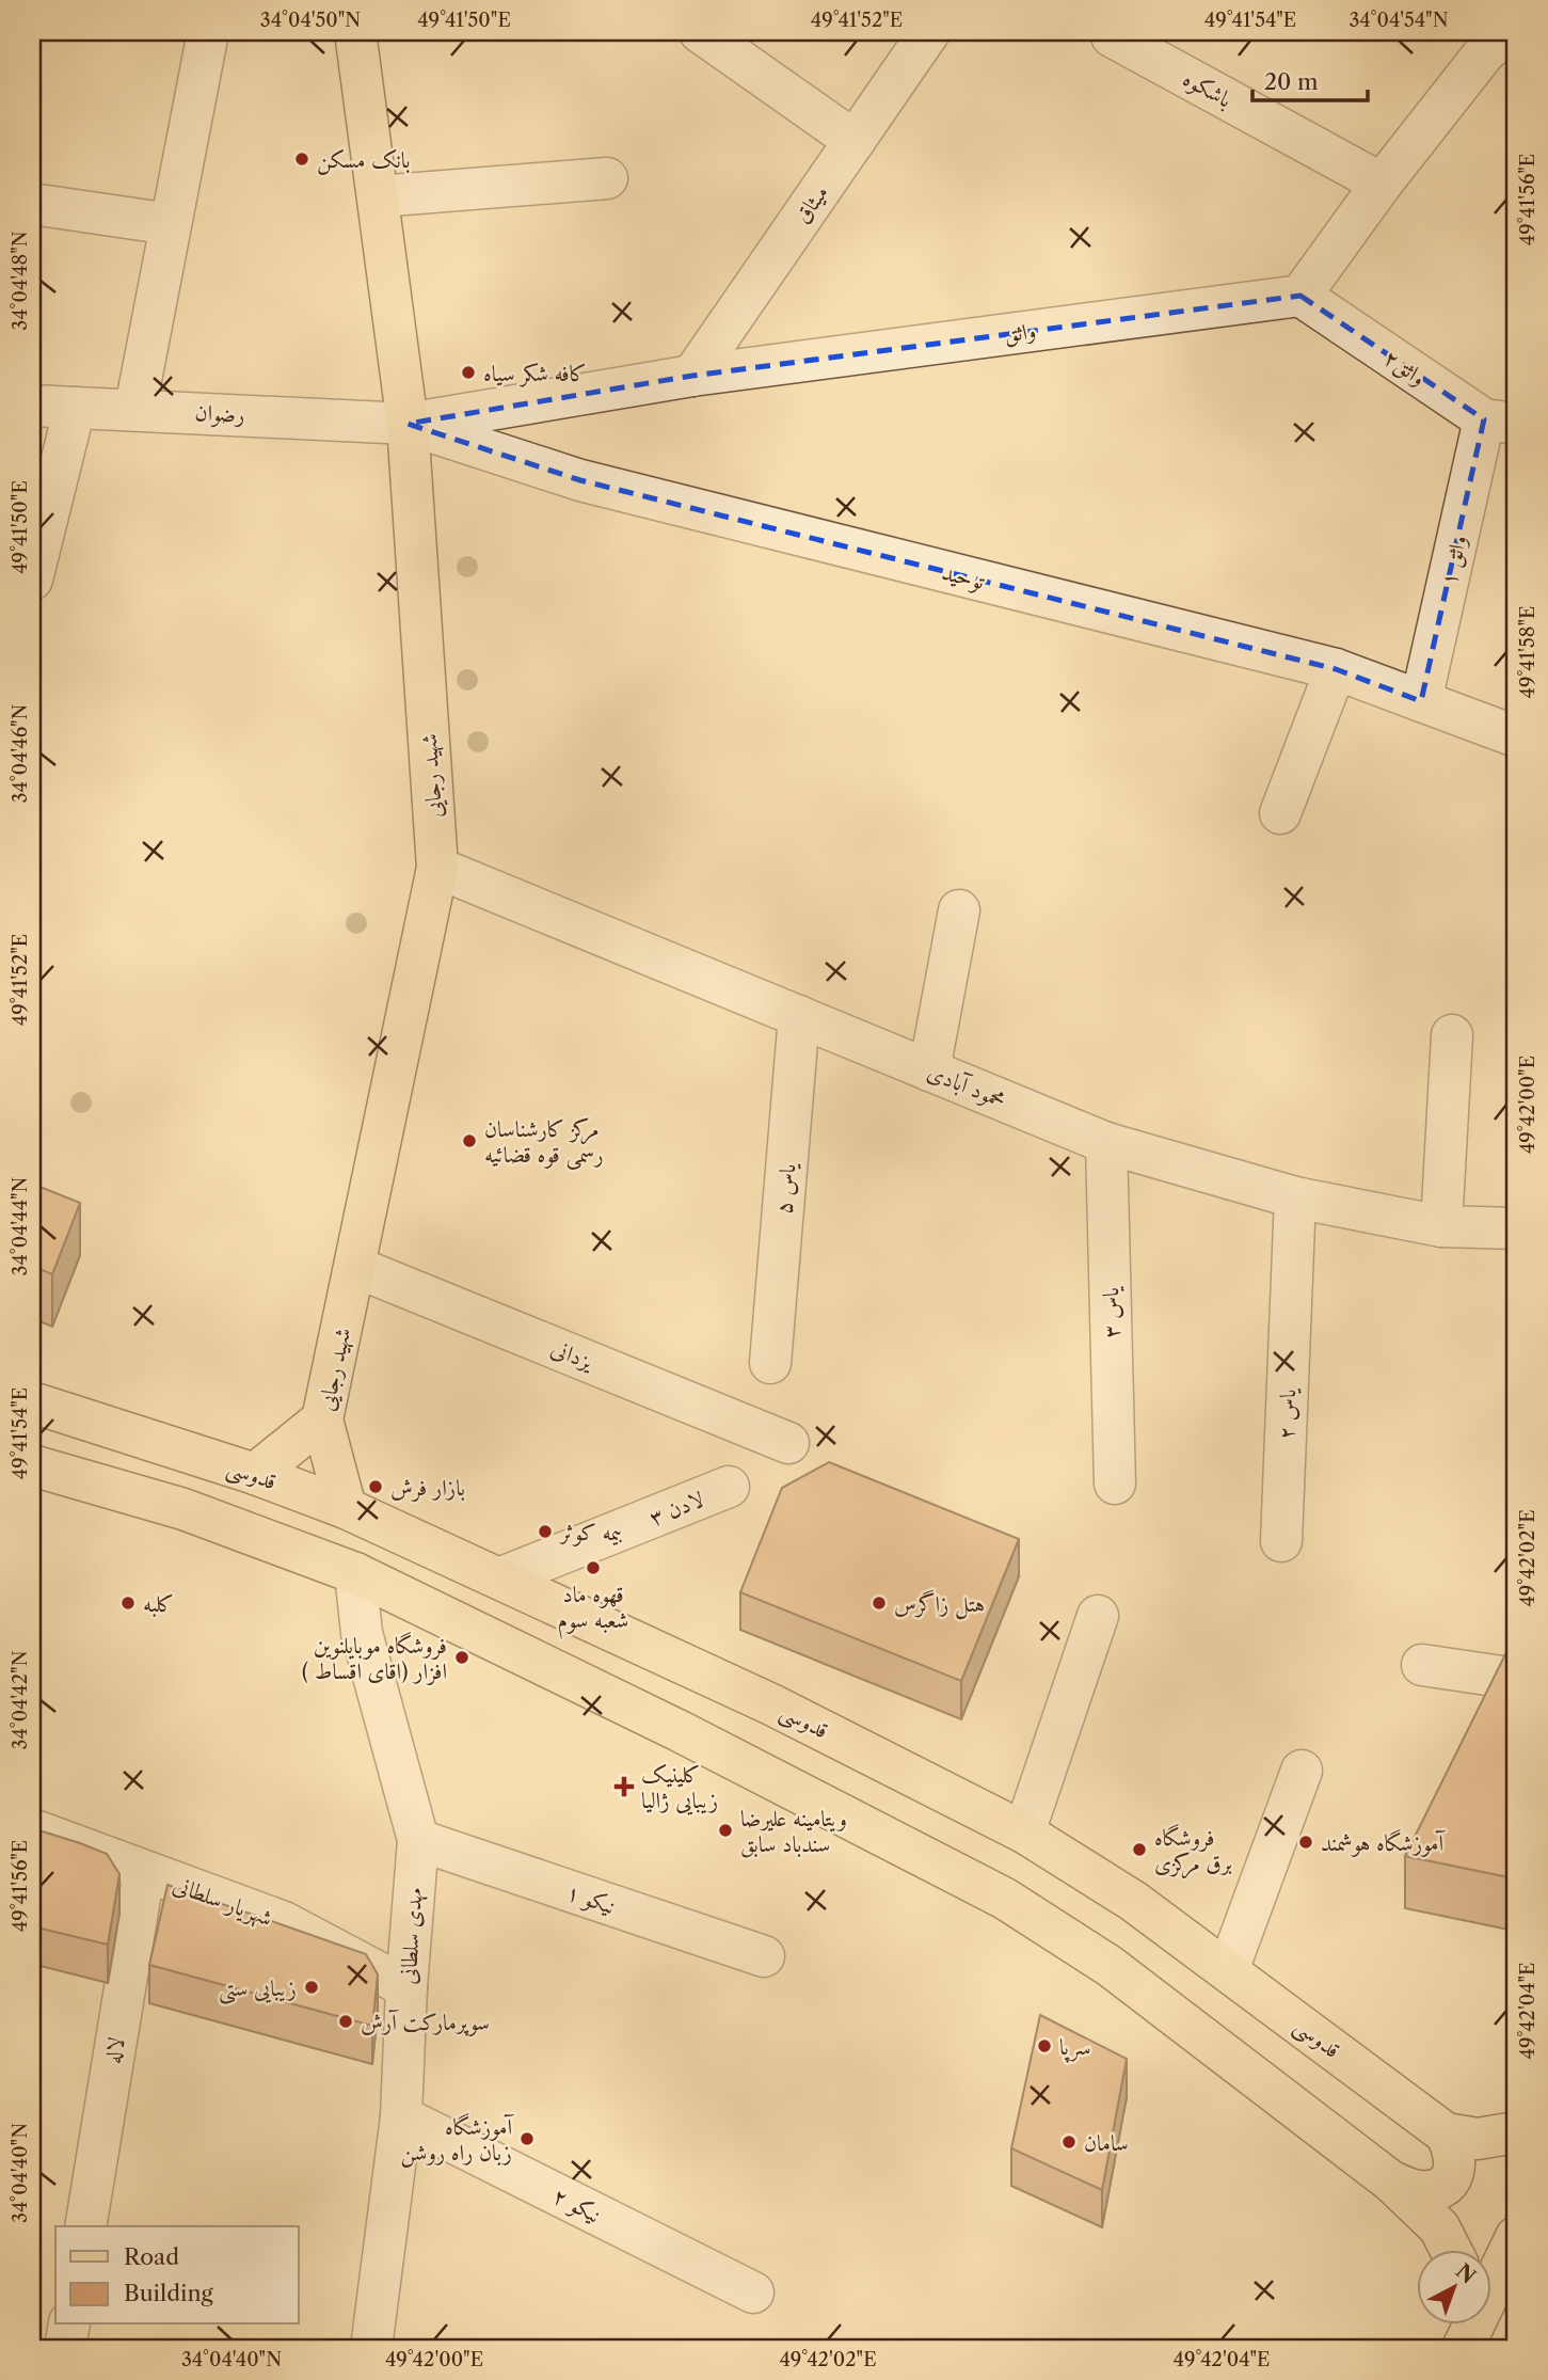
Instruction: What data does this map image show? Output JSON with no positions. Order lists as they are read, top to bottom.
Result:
{
  "streets": {
    "main road": ["شهید رجایی", "قدوسی"],
    "street": [
      "باشکوه",
      "میثاق",
      "واثق",
      "واثق۲",
      "رضوان",
      "واثق ۱",
      "توحید",
      "محمود آبادی",
      "یاس ۵",
      "یاس ۳",
      "یزدانی",
      "یاس ۲",
      "لادن ۳",
      "نیکو ۱",
      "شهریار سلطانی",
      "مهدی سلطانی",
      "لاله",
      "نیکو ۲"
    ]
  },
  "crossings": [
    ["میثاق", "واثق"],
    ["واثق", "واثق۲"],
    ["واثق", "رضوان"],
    ["واثق", "توحید"],
    ["واثق", "شهید رجایی"],
    ["واثق۲", "واثق ۱"],
    ["رضوان", "توحید"],
    ["رضوان", "شهید رجایی"],
    ["واثق ۱", "توحید"],
    ["توحید", "شهید رجایی"],
    ["شهید رجایی", "محمود آبادی"],
    ["شهید رجایی", "یزدانی"],
    ["شهید رجایی", "قدوسی"],
    ["محمود آبادی", "یاس ۵"],
    ["محمود آبادی", "یاس ۳"],
    ["محمود آبادی", "یاس ۲"],
    ["قدوسی", "لادن ۳"],
    ["نیکو ۱", "مهدی سلطانی"],
    ["شهریار سلطانی", "مهدی سلطانی"],
    ["شهریار سلطانی", "لاله"],
    ["مهدی سلطانی", "نیکو ۲"]
  ],
  "places": {
    "other": [
      "بانک مسکن",
      "کافه شکر سیاه",
      "مرکز کارشناسان رسمی قوه قضائیه",
      "بازار فرش",
      "بیمه کوثر",
      "قهوه ماد شعبه سوم",
      "کلبه",
      "هتل زاگرس",
      "فروشگاه موبایلنوین افزار (اقای اقساط )",
      "ویتامینه علیرضا سندباد سابق",
      "آموزشگاه هوشمند",
      "فروشگاه برق مرکزی",
      "زیبایی ستی",
      "سوپرمارکت آرش",
      "سرپا",
      "آموزشگاه زبان راه روشن",
      "سامان"
    ],
    "health": ["کلینیک زیبایی ژالیا"]
  },
  "legend": ["Road", "Building"],
  "scale_bar": "20 m",
  "north": "top right",
  "coordinates": [
    "34°04'50\"N",
    "49°41'50\"E",
    "49°41'52\"E",
    "49°41'54\"E",
    "34°04'54\"N",
    "49°41'56\"E",
    "34°04'48\"N",
    "49°41'58\"E",
    "34°04'46\"N",
    "49°42'00\"E",
    "34°04'44\"N",
    "49°42'02\"E",
    "34°04'42\"N",
    "49°42'04\"E",
    "34°04'40\"N"
  ]
}
